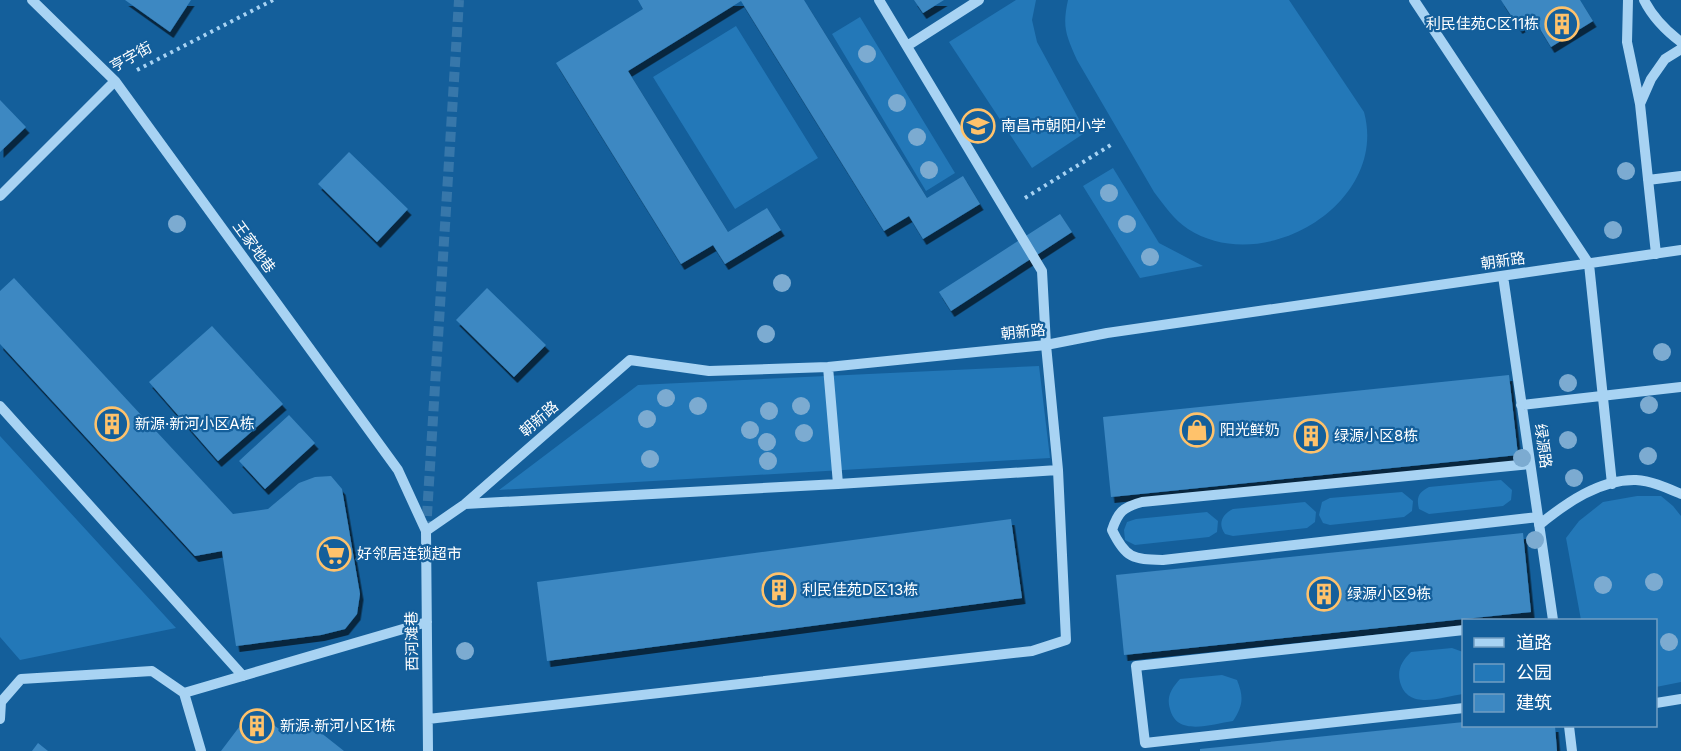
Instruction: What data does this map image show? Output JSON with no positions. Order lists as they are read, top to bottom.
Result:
{
  "streets": {
    "street": [
      "亨字街",
      "王家地巷",
      "朝新路",
      "绿源路",
      "西河滩巷"
    ]
  },
  "crossings": [
    ["亨字街", "王家地巷"],
    ["王家地巷", "朝新路"],
    ["王家地巷", "西河滩巷"],
    ["朝新路", "绿源路"],
    ["朝新路", "西河滩巷"]
  ],
  "places": {
    "building": [
      "利民佳苑C区11栋",
      "新源·新河小区A栋",
      "绿源小区8栋",
      "利民佳苑D区13栋",
      "绿源小区9栋",
      "新源·新河小区1栋"
    ],
    "school or university": ["南昌市朝阳小学"],
    "shop": ["阳光鲜奶"],
    "supermarket": ["好邻居连锁超市"]
  },
  "legend": ["道路", "公园", "建筑"]
}
